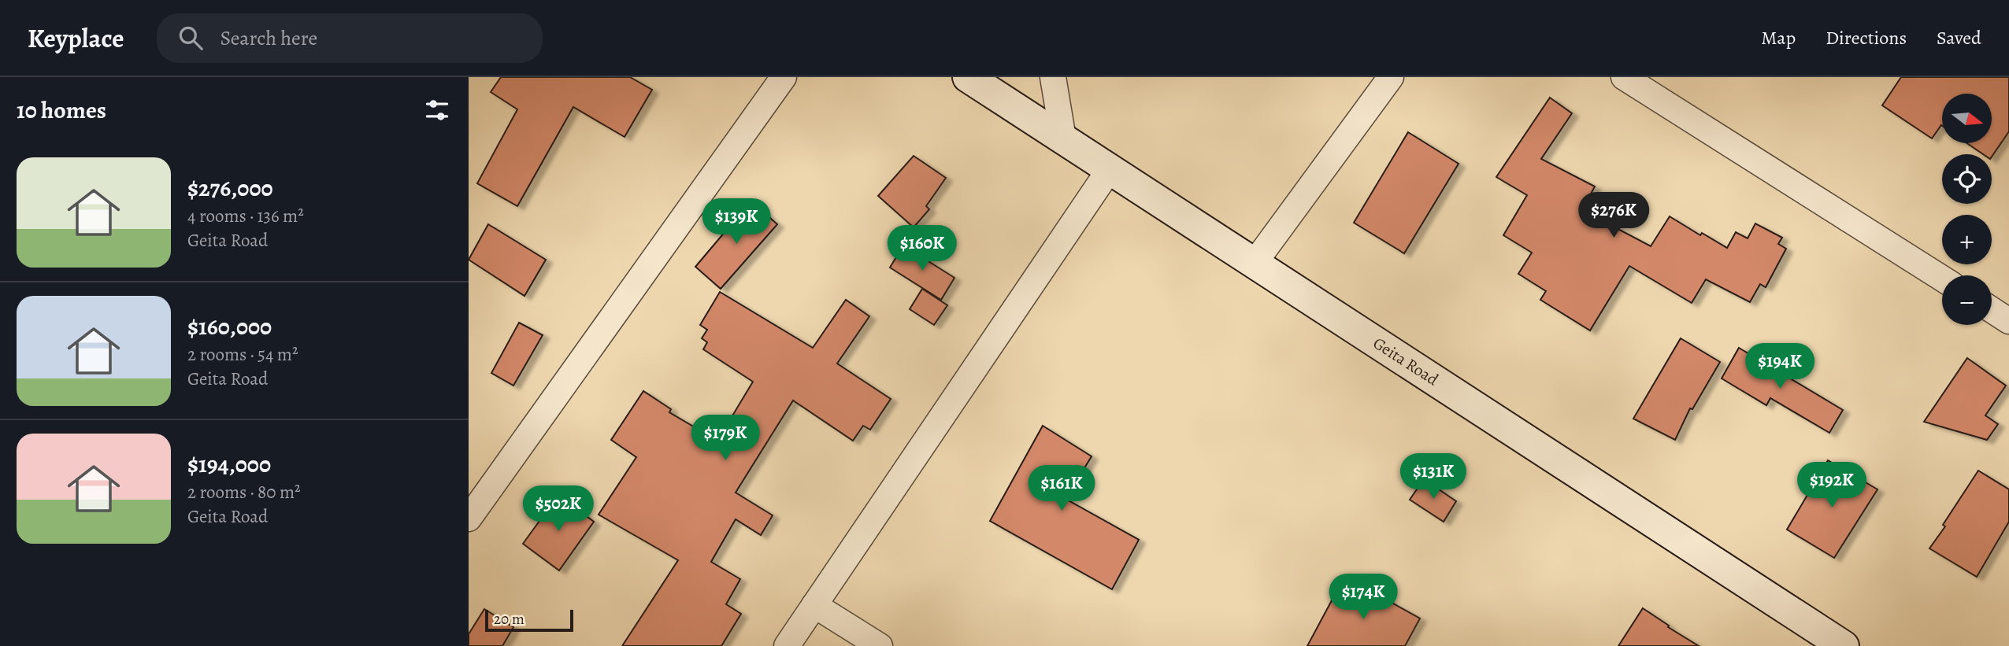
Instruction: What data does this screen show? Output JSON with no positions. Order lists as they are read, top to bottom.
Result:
{
  "streets": {
    "main road": ["Geita Road"]
  },
  "scale_bar": "20 m",
  "north": "right",
  "page": {
    "header": "Keyplace",
    "search": "Search here",
    "nav": ["Map", "Directions", "Saved"],
    "heading": "10 homes",
    "map_buttons": ["+", "−"],
    "list": [
      {
        "name": "$276,000",
        "note": "4 rooms · 136 m² · Geita Road"
      },
      {
        "name": "$160,000",
        "note": "2 rooms · 54 m² · Geita Road"
      },
      {
        "name": "$194,000",
        "note": "2 rooms · 80 m² · Geita Road"
      }
    ],
    "price": [
      "$276K",
      "$139K",
      "$160K",
      "$194K",
      "$179K",
      "$131K",
      "$192K",
      "$161K",
      "$502K",
      "$174K"
    ],
    "scale": "20 m"
  }
}
